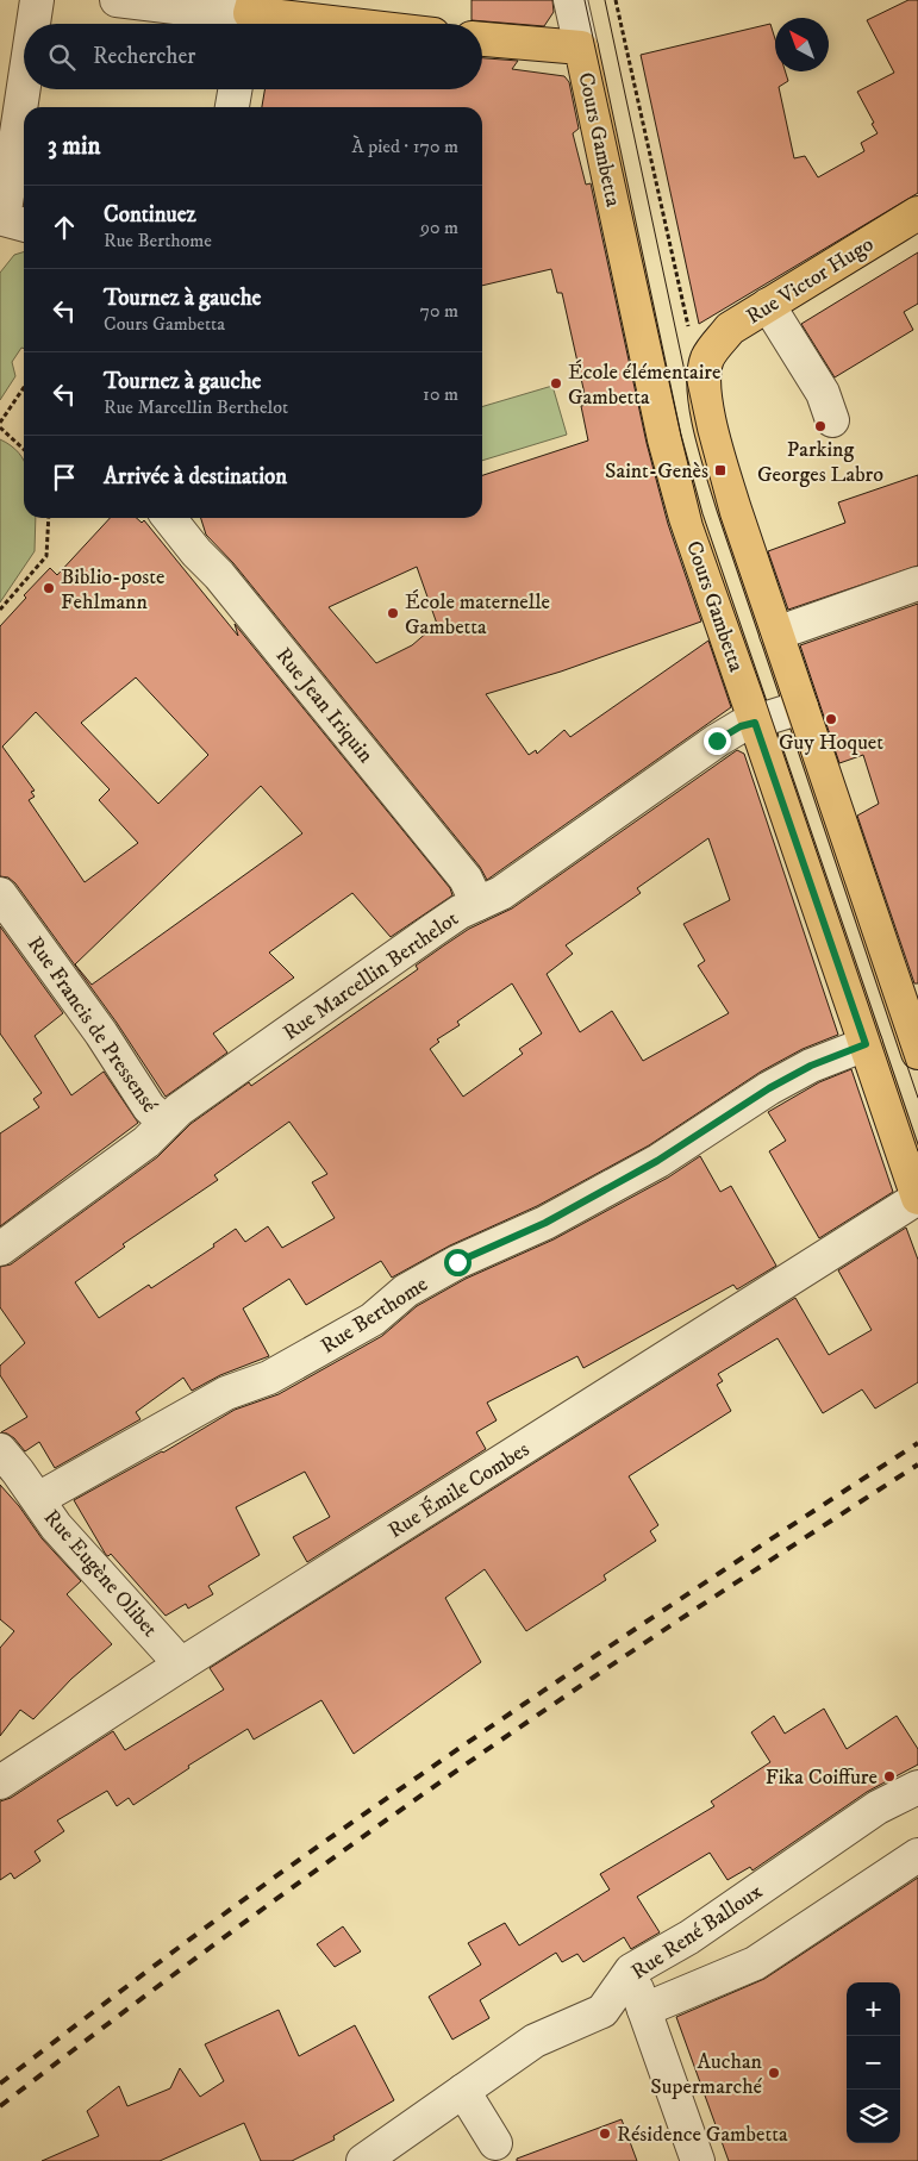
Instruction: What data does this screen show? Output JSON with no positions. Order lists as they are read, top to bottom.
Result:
{
  "streets": {
    "main road": ["Cours Gambetta", "Rue Victor Hugo"],
    "street": [
      "Rue Jean Iriquin",
      "Rue Marcellin Berthelot",
      "Rue Francis de Pressensé",
      "Rue Berthome",
      "Rue Émile Combes",
      "Rue Eugène Olibet",
      "Rue René Balloux"
    ]
  },
  "crossings": [
    ["Cours Gambetta", "Rue Marcellin Berthelot"],
    ["Cours Gambetta", "Rue Berthome"],
    ["Cours Gambetta", "Rue Émile Combes"],
    ["Rue Jean Iriquin", "Rue Marcellin Berthelot"],
    ["Rue Marcellin Berthelot", "Rue Francis de Pressensé"],
    ["Rue Berthome", "Rue Eugène Olibet"],
    ["Rue Émile Combes", "Rue Eugène Olibet"]
  ],
  "places": {
    "other": [
      "École élémentaire Gambetta",
      "Parking Georges Labro",
      "Biblio-poste Fehlmann",
      "École maternelle Gambetta",
      "Guy Hoquet",
      "Fika Coiffure",
      "Auchan Supermarché",
      "Résidence Gambetta"
    ],
    "transit": ["Saint-Genès"]
  },
  "north": "top left",
  "page": {
    "search": "Rechercher",
    "heading": ["3 min", "À pied · 170 m"],
    "list": [
      ["Continuez", "Rue Berthome", "90 m"],
      ["Tournez à gauche", "Cours Gambetta", "70 m"],
      ["Tournez à gauche", "Rue Marcellin Berthelot", "10 m"],
      "Arrivée à destination"
    ],
    "map_buttons": ["+", "−"]
  }
}
